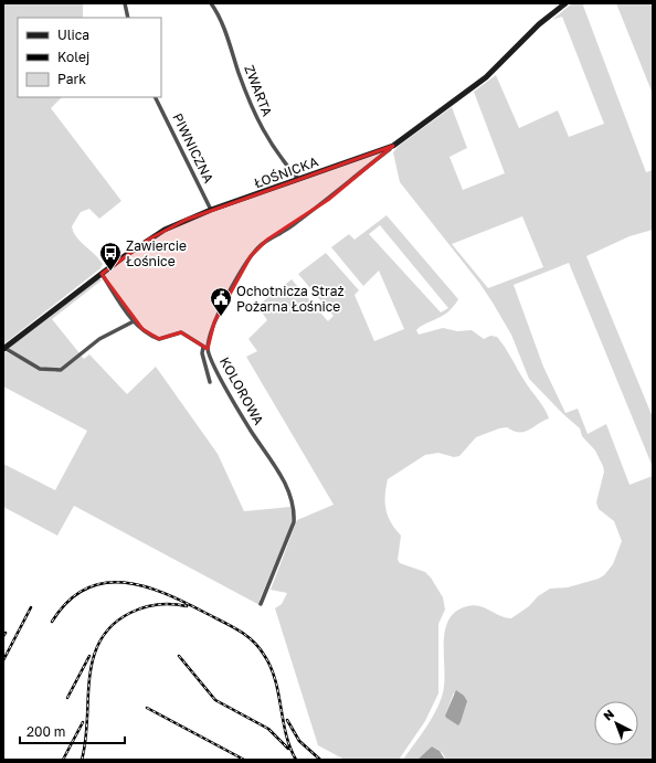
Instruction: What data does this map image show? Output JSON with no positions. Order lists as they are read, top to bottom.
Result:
{
  "streets": {
    "street": [
      "ZWARTA",
      "PIWNICZNA",
      "ŁOŚNICKA",
      "KOLOROWA"
    ]
  },
  "crossings": [
    ["ZWARTA", "ŁOŚNICKA"],
    ["PIWNICZNA", "ŁOŚNICKA"],
    ["ŁOŚNICKA", "KOLOROWA"]
  ],
  "places": {
    "bus stop": ["Zawiercie Łośnice"],
    "public building": ["Ochotnicza Straż Pożarna Łośnice"]
  },
  "legend": ["Ulica", "Kolej", "Park"],
  "scale_bar": "200 m",
  "north": "top left"
}
